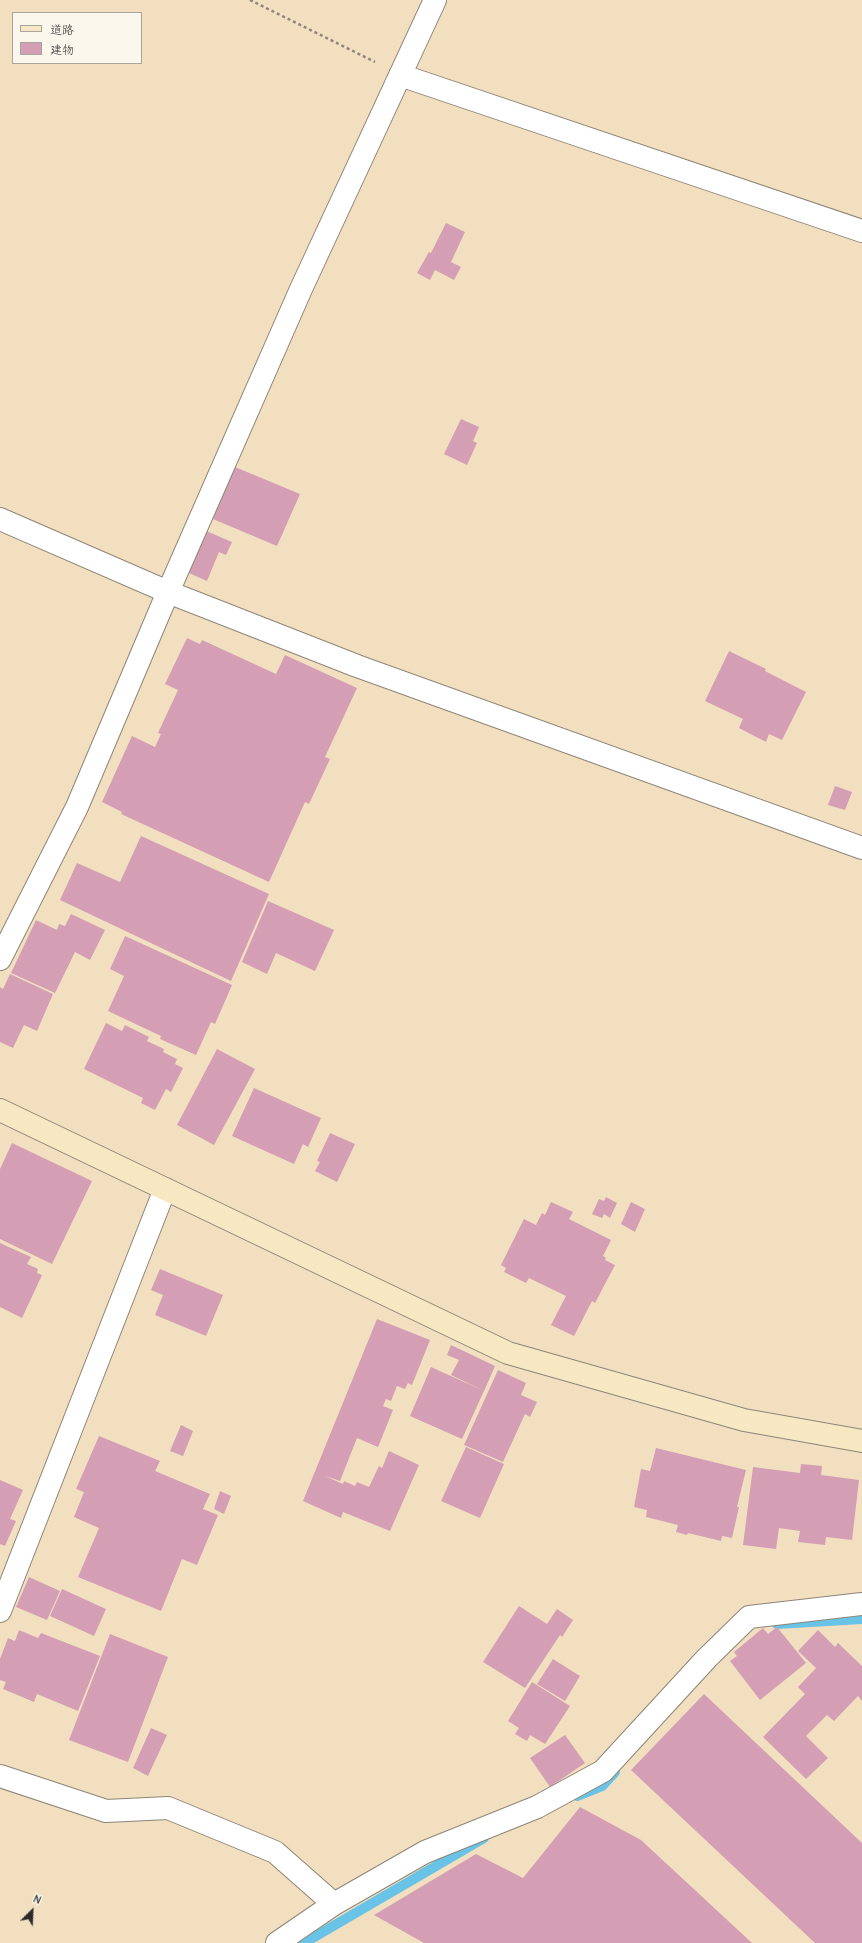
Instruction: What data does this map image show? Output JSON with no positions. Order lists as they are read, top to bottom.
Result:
{
  "legend": ["道路", "建物"],
  "north": "top right"
}
